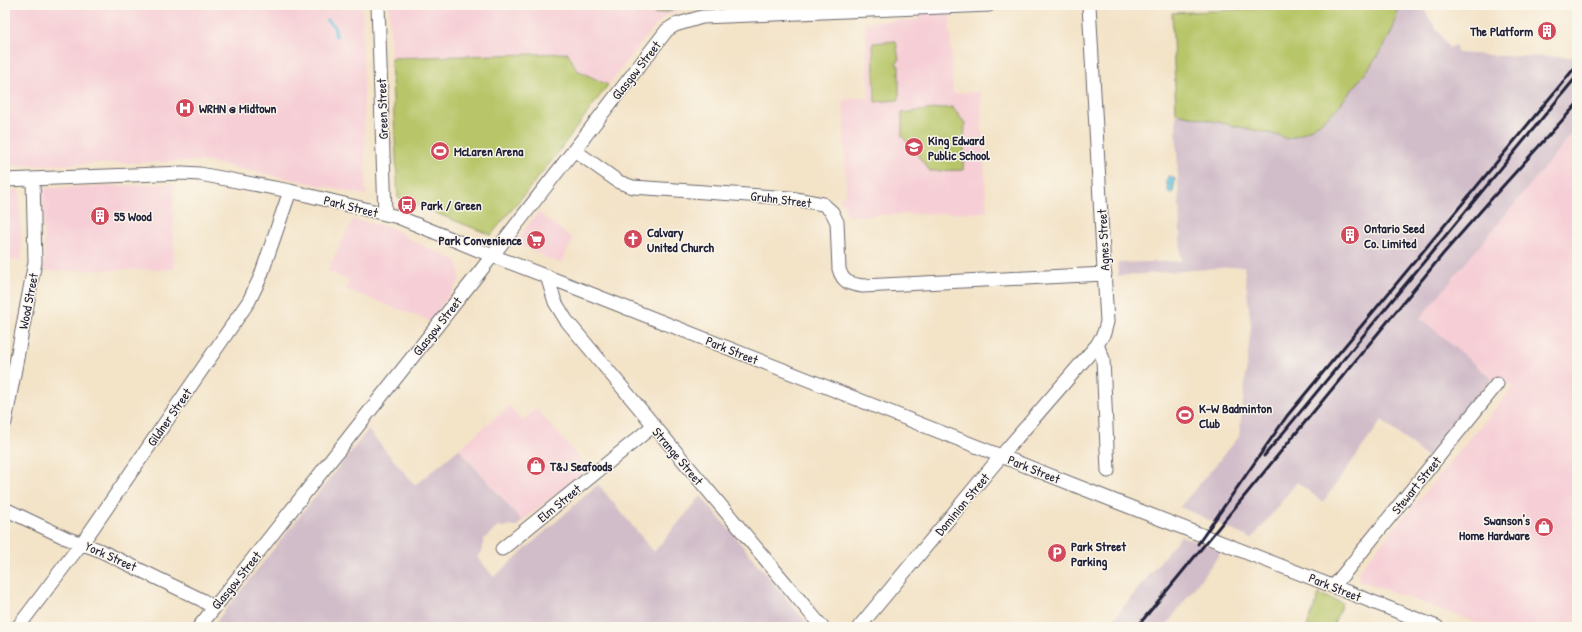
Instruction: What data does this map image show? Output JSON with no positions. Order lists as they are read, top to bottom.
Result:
{
  "streets": {
    "street": [
      "Glasgow Street",
      "Green Street",
      "Gruhn Street",
      "Park Street",
      "Agnes Street",
      "Wood Street",
      "Gildner Street",
      "Strange Street",
      "Stewart Street",
      "Elm Street",
      "Dominion Street",
      "York Street"
    ]
  },
  "crossings": [
    ["Glasgow Street", "Gruhn Street"],
    ["Glasgow Street", "Park Street"],
    ["Glasgow Street", "York Street"],
    ["Green Street", "Park Street"],
    ["Gruhn Street", "Agnes Street"],
    ["Park Street", "Wood Street"],
    ["Park Street", "Gildner Street"],
    ["Park Street", "Strange Street"],
    ["Park Street", "Stewart Street"],
    ["Park Street", "Dominion Street"],
    ["Agnes Street", "Dominion Street"],
    ["Gildner Street", "York Street"],
    ["Strange Street", "Elm Street"]
  ],
  "places": {
    "building": ["The Platform", "55 Wood", "Ontario Seed Co. Limited"],
    "hospital": ["WRHN @ Midtown"],
    "school or university": ["King Edward Public School"],
    "sports": ["McLaren Arena", "K-W Badminton Club"],
    "bus stop": ["Park / Green"],
    "church": ["Calvary United Church"],
    "supermarket": ["Park Convenience"],
    "shop": ["T&J Seafoods", "Swanson's Home Hardware"],
    "parking": ["Park Street Parking"]
  }
}
